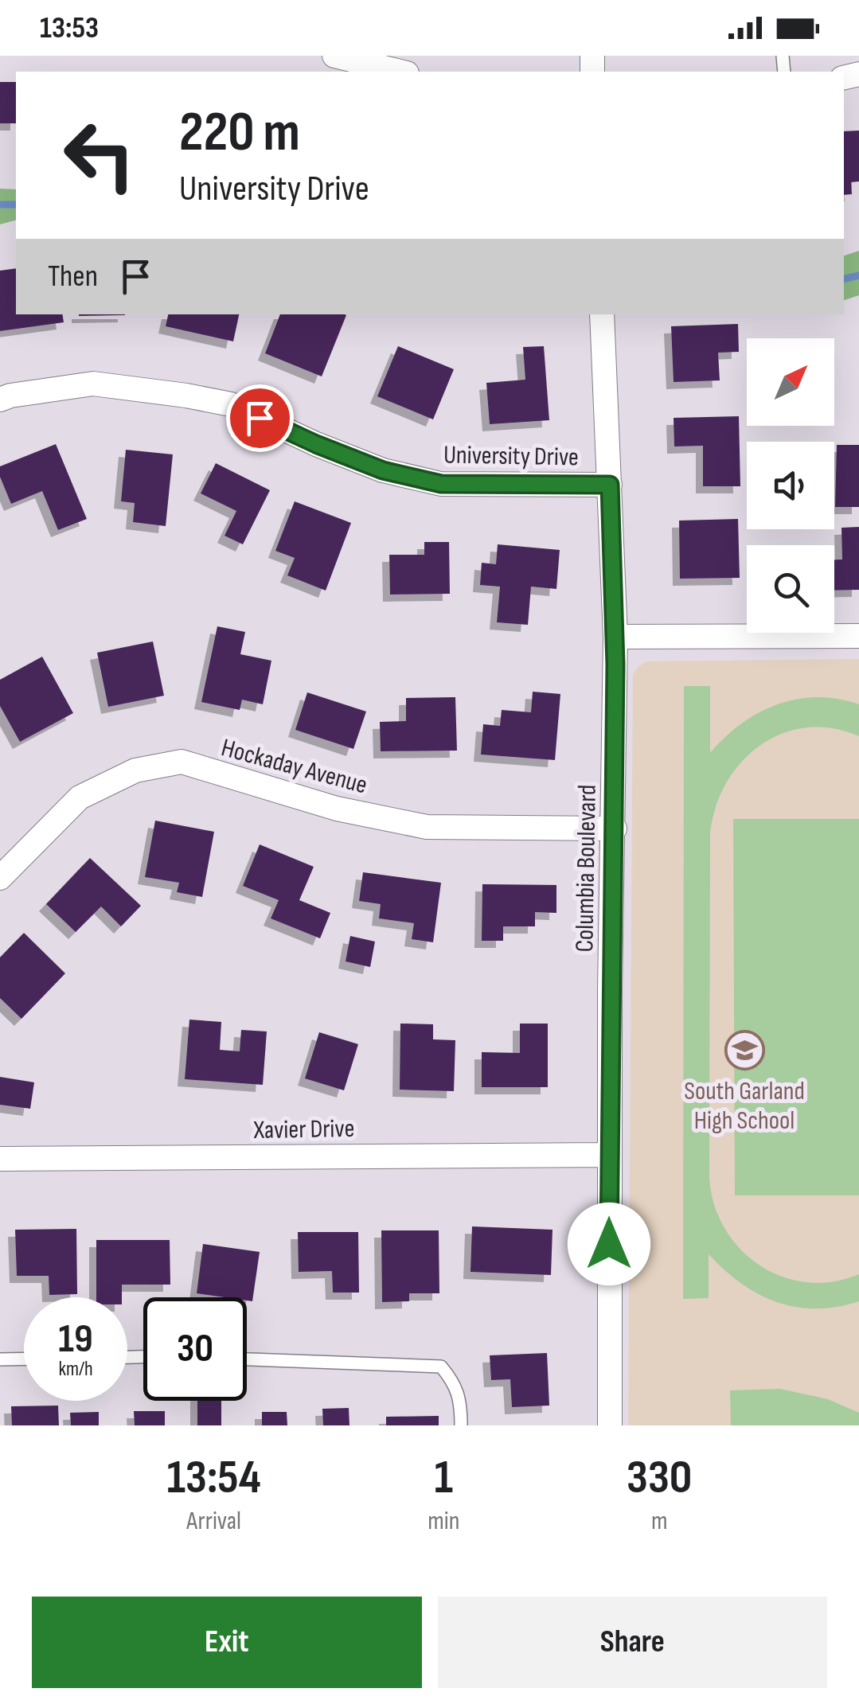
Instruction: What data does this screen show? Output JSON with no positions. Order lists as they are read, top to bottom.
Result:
{
  "streets": {
    "street": [
      "University Drive",
      "Hockaday Avenue",
      "Columbia Boulevard",
      "Xavier Drive"
    ]
  },
  "crossings": [
    ["University Drive", "Columbia Boulevard"],
    ["Hockaday Avenue", "Columbia Boulevard"],
    ["Columbia Boulevard", "Xavier Drive"]
  ],
  "places": {
    "school or university": ["South Garland High School"]
  },
  "north": "top right",
  "page": {
    "status": "13:53",
    "turn": ["220 m", "University Drive"],
    "then": "Then",
    "speed": "19 km/h",
    "limit": "30",
    "eta": [
      "13:54",
      "Arrival",
      "1",
      "min",
      "330",
      "m"
    ],
    "buttons": ["Exit", "Share"]
  }
}
